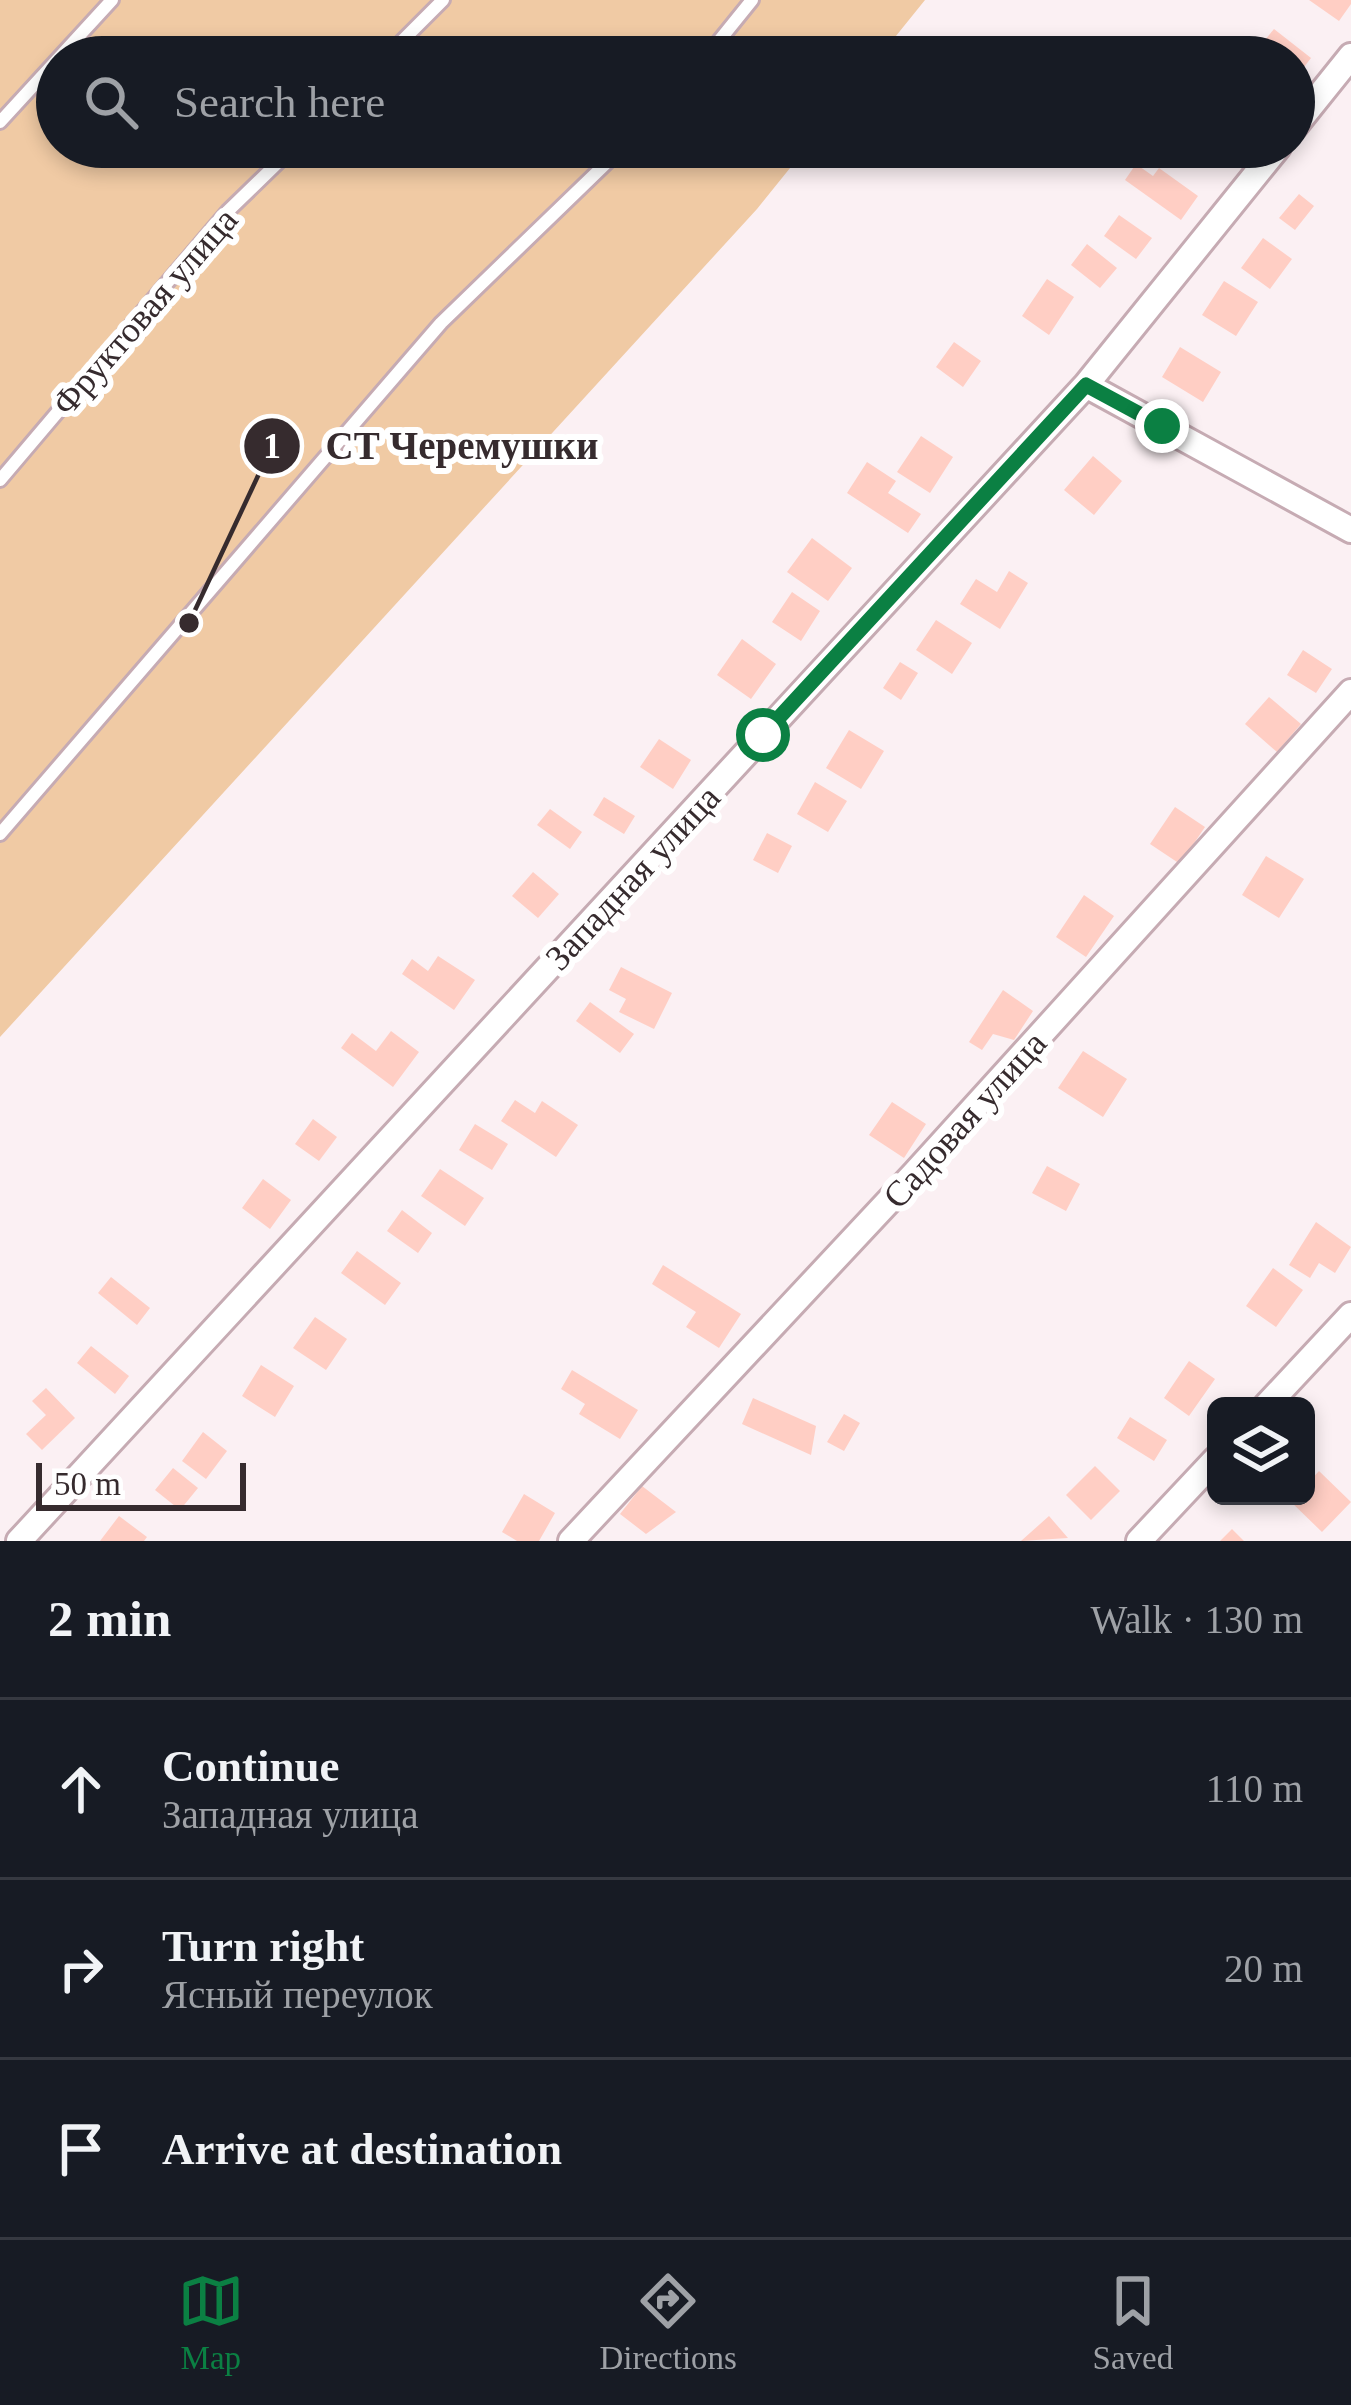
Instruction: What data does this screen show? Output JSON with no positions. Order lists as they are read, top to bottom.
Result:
{
  "streets": {
    "street": ["Западная улица", "Садовая улица"],
    "lane": ["Фруктовая улица"]
  },
  "places": ["СТ Черемушки"],
  "scale_bar": "50 m",
  "page": {
    "search": "Search here",
    "scale": "50 m",
    "heading": ["2 min", "Walk · 130 m"],
    "list": [
      ["Continue", "Западная улица", "110 m"],
      ["Turn right", "Ясный переулок", "20 m"],
      "Arrive at destination"
    ],
    "nav": ["Map", "Directions", "Saved"]
  }
}
